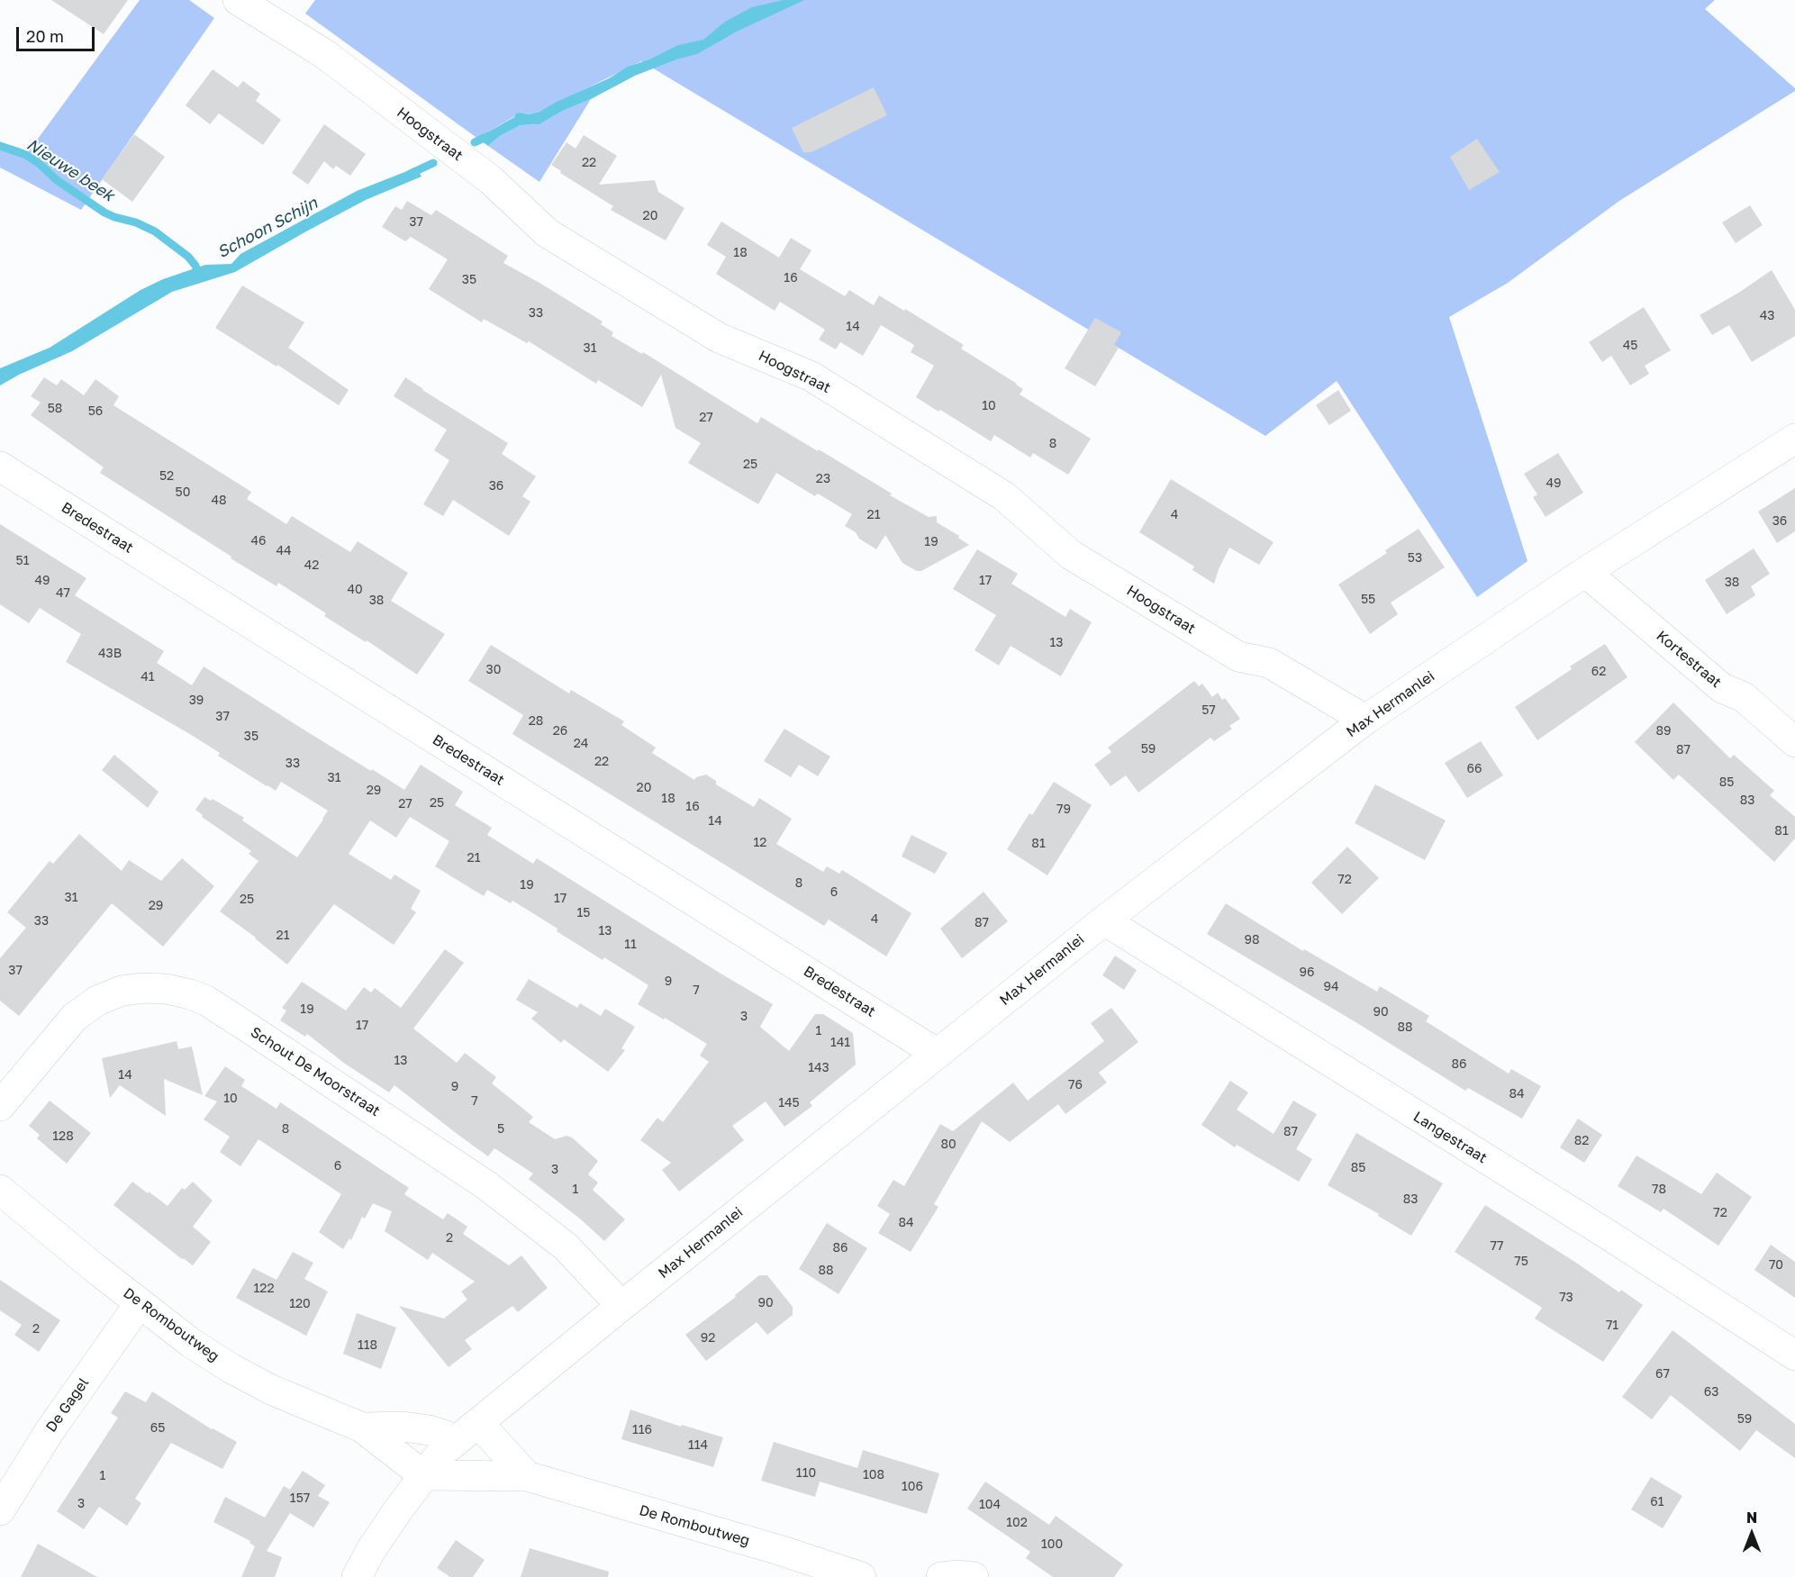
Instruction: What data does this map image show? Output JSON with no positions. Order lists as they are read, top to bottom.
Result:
{
  "streets": {
    "street": [
      "Hoogstraat",
      "Bredestraat",
      "Kortestraat",
      "Max Hermanlei",
      "Schout De Moorstraat",
      "Langestraat",
      "De Romboutweg",
      "De Gagel"
    ]
  },
  "crossings": [
    ["Hoogstraat", "Max Hermanlei"],
    ["Bredestraat", "Max Hermanlei"],
    ["Kortestraat", "Max Hermanlei"],
    ["Max Hermanlei", "Schout De Moorstraat"],
    ["Max Hermanlei", "Langestraat"],
    ["Max Hermanlei", "De Romboutweg"],
    ["De Romboutweg", "De Gagel"]
  ],
  "water": ["Nieuwe beek", "Schoon Schijn"],
  "house_numbers": [
    "22",
    "20",
    "37",
    "18",
    "16",
    "35",
    "33",
    "43",
    "14",
    "45",
    "31",
    "10",
    "58",
    "56",
    "27",
    "8",
    "25",
    "52",
    "23",
    "49",
    "36",
    "50",
    "48",
    "21",
    "4",
    "36",
    "46",
    "19",
    "44",
    "53",
    "51",
    "42",
    "49",
    "17",
    "38",
    "40",
    "47",
    "55",
    "38",
    "13",
    "43B",
    "30",
    "62",
    "41",
    "39",
    "57",
    "37",
    "28",
    "26",
    "89",
    "35",
    "24",
    "59",
    "87",
    "22",
    "33",
    "66",
    "31",
    "85",
    "20",
    "29",
    "18",
    "83",
    "25",
    "27",
    "16",
    "79",
    "14",
    "81",
    "12",
    "81",
    "21",
    "72",
    "8",
    "19",
    "6",
    "31",
    "17",
    "25",
    "29",
    "15",
    "4",
    "33",
    "87",
    "13",
    "21",
    "98",
    "11",
    "37",
    "96",
    "9",
    "94",
    "7",
    "19",
    "90",
    "3",
    "17",
    "88",
    "1",
    "141",
    "13",
    "86",
    "143",
    "14",
    "76",
    "9",
    "84",
    "10",
    "7",
    "145",
    "8",
    "5",
    "87",
    "128",
    "82",
    "80",
    "6",
    "85",
    "3",
    "1",
    "78",
    "83",
    "72",
    "84",
    "2",
    "77",
    "86",
    "75",
    "70",
    "88",
    "122",
    "73",
    "90",
    "120",
    "71",
    "2",
    "92",
    "118",
    "67",
    "63",
    "59",
    "65",
    "116",
    "114",
    "110",
    "108",
    "1",
    "106",
    "157",
    "61",
    "3",
    "104",
    "102",
    "100"
  ],
  "scale_bar": "20 m",
  "north": "top"
}
